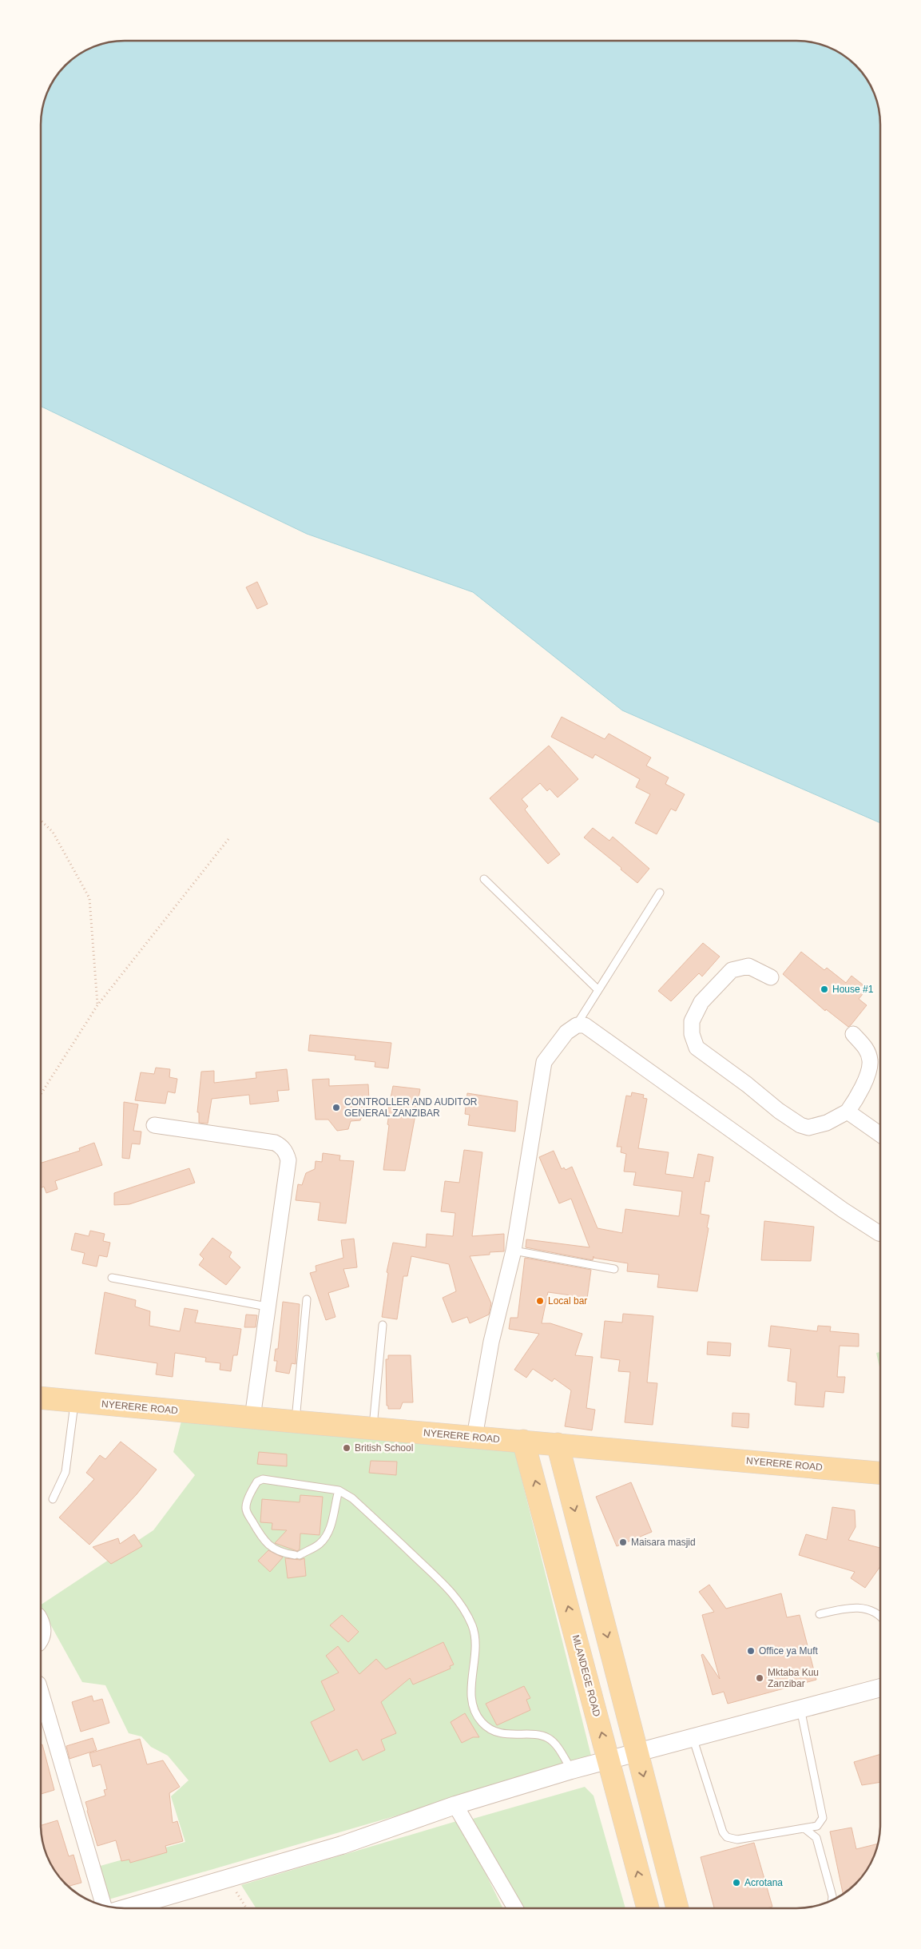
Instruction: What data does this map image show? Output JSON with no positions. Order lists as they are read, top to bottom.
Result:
{
  "streets": {
    "main road": ["NYERERE ROAD", "MLANDEGE ROAD"]
  },
  "crossings": [
    ["NYERERE ROAD", "MLANDEGE ROAD"]
  ],
  "places": [
    "House #1",
    "CONTROLLER AND AUDITOR GENERAL ZANZIBAR",
    "Local bar",
    "British School",
    "Maisara masjid",
    "Office ya Muft",
    "Mktaba Kuu Zanzibar",
    "Acrotana"
  ]
}
